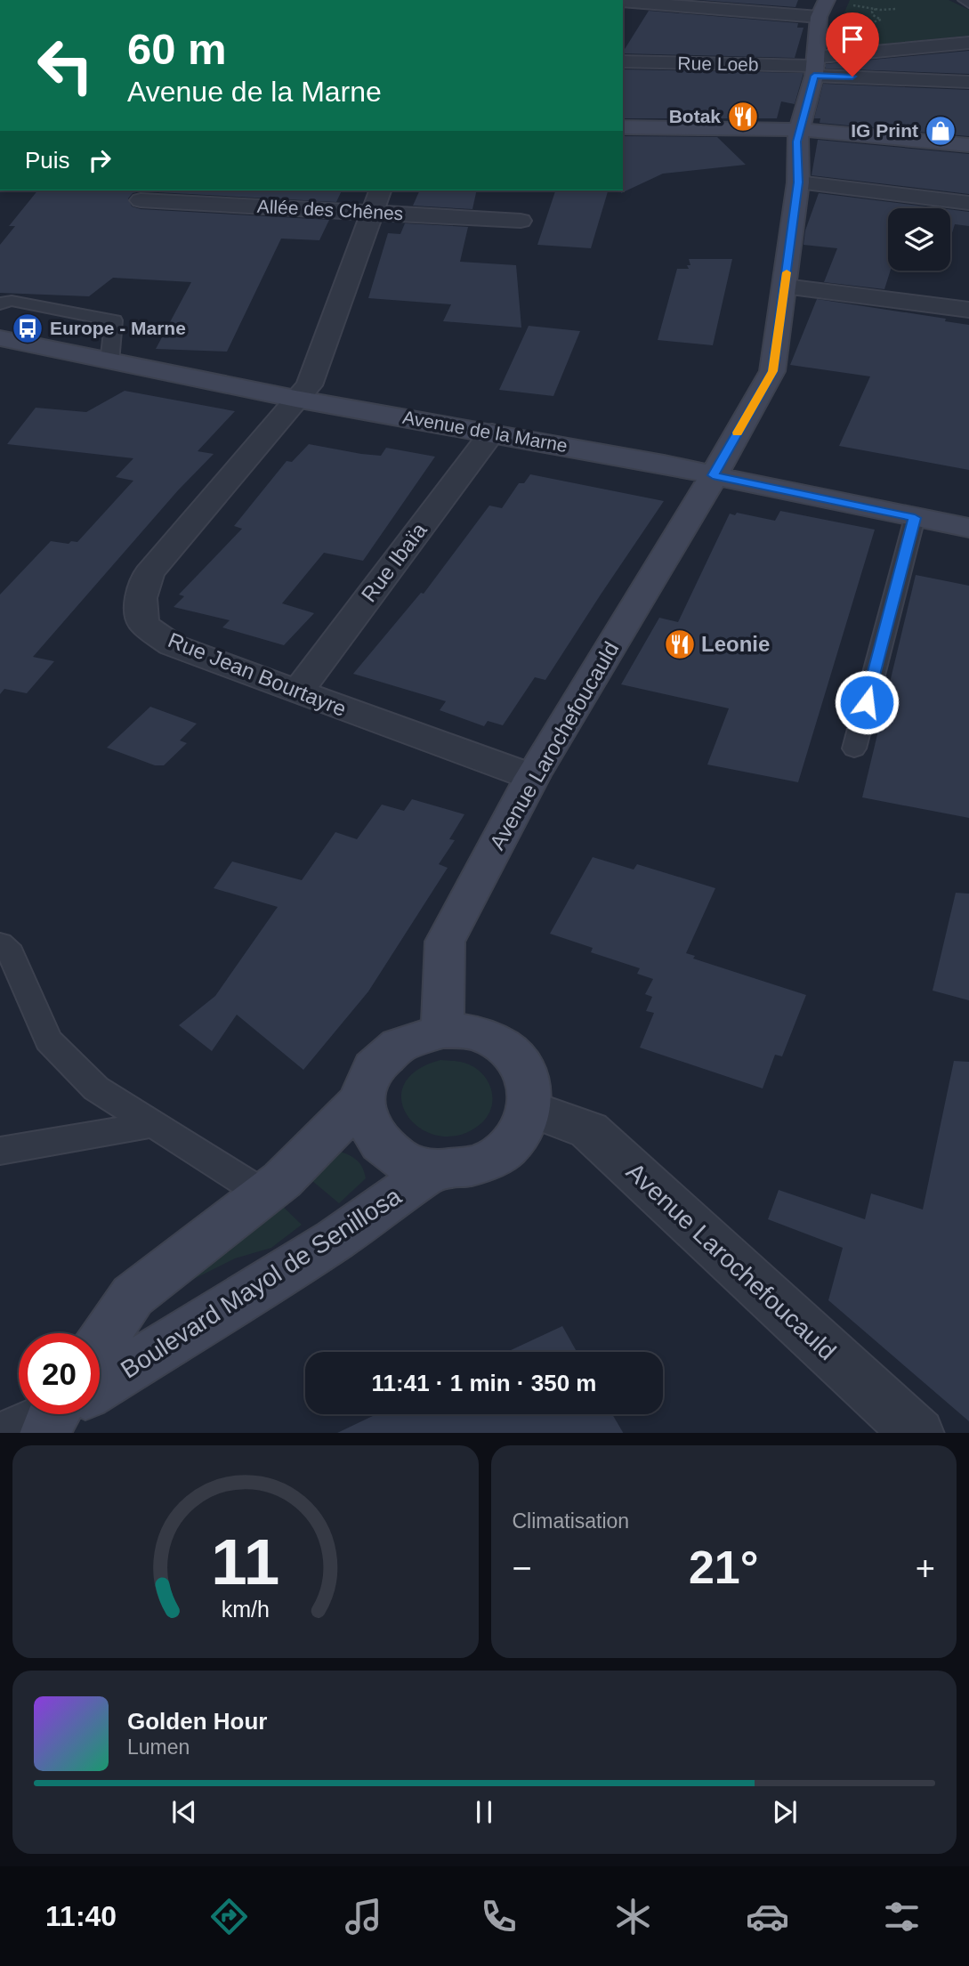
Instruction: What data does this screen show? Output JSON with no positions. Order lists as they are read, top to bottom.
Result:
{
  "streets": {
    "street": [
      "Rue Loeb",
      "Allée des Chênes",
      "Avenue de la Marne",
      "Rue Ibaïa",
      "Rue Jean Bourtayre",
      "Avenue Larochefoucauld",
      "Boulevard Mayol de Senillosa"
    ]
  },
  "crossings": [
    ["Rue Loeb", "Avenue Larochefoucauld"],
    ["Allée des Chênes", "Rue Jean Bourtayre"],
    ["Avenue de la Marne", "Rue Ibaïa"],
    ["Avenue de la Marne", "Rue Jean Bourtayre"],
    ["Avenue de la Marne", "Avenue Larochefoucauld"],
    ["Rue Ibaïa", "Rue Jean Bourtayre"],
    ["Rue Jean Bourtayre", "Avenue Larochefoucauld"],
    ["Avenue Larochefoucauld", "Boulevard Mayol de Senillosa"]
  ],
  "places": {
    "restaurant": ["Botak", "Leonie"],
    "shop": ["IG Print"],
    "bus stop": ["Europe - Marne"]
  },
  "page": {
    "turn": ["60 m", "Avenue de la Marne"],
    "then": "Puis",
    "limit": "20",
    "trip": "11:41 · 1 min · 350 m",
    "tile": "Climatisation",
    "heat": ["−", "21°", "+"],
    "song": ["Golden Hour", "Lumen"],
    "tabs": "11:40",
    "gauge": ["11", "km/h"]
  }
}
